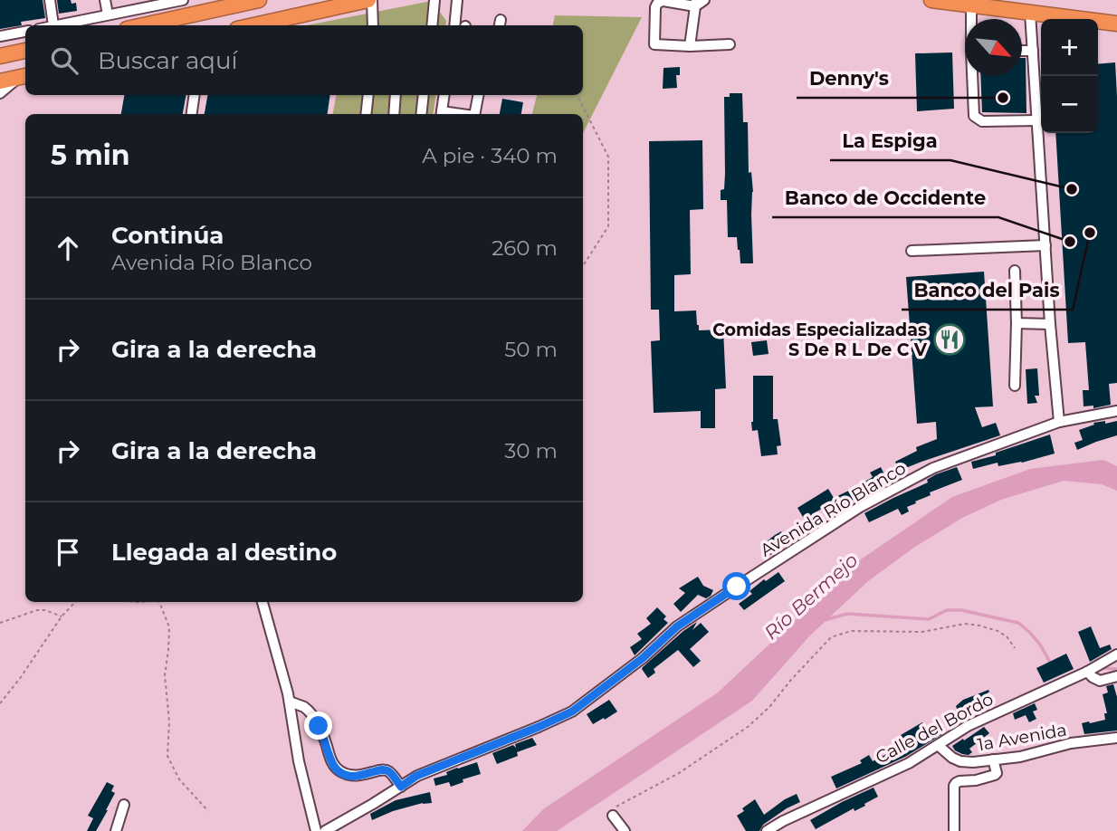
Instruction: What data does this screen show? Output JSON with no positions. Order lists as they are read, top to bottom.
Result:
{
  "streets": {
    "street": ["Avenida Río Blanco", "Calle del Bordo", "1a Avenida"]
  },
  "crossings": [
    ["Calle del Bordo", "1a Avenida"]
  ],
  "water": ["Río Bermejo"],
  "places": {
    "other": [
      "Denny's",
      "La Espiga",
      "Banco del Pais",
      "Banco de Occidente"
    ],
    "restaurant": ["Comidas Especializadas S De R L De C V"]
  },
  "north": "bottom right",
  "page": {
    "map_buttons": ["+", "−"],
    "search": "Buscar aquí",
    "heading": ["5 min", "A pie · 340 m"],
    "list": [
      ["Continúa", "Avenida Río Blanco", "260 m"],
      ["Gira a la derecha", "50 m"],
      ["Gira a la derecha", "30 m"],
      "Llegada al destino"
    ]
  }
}
